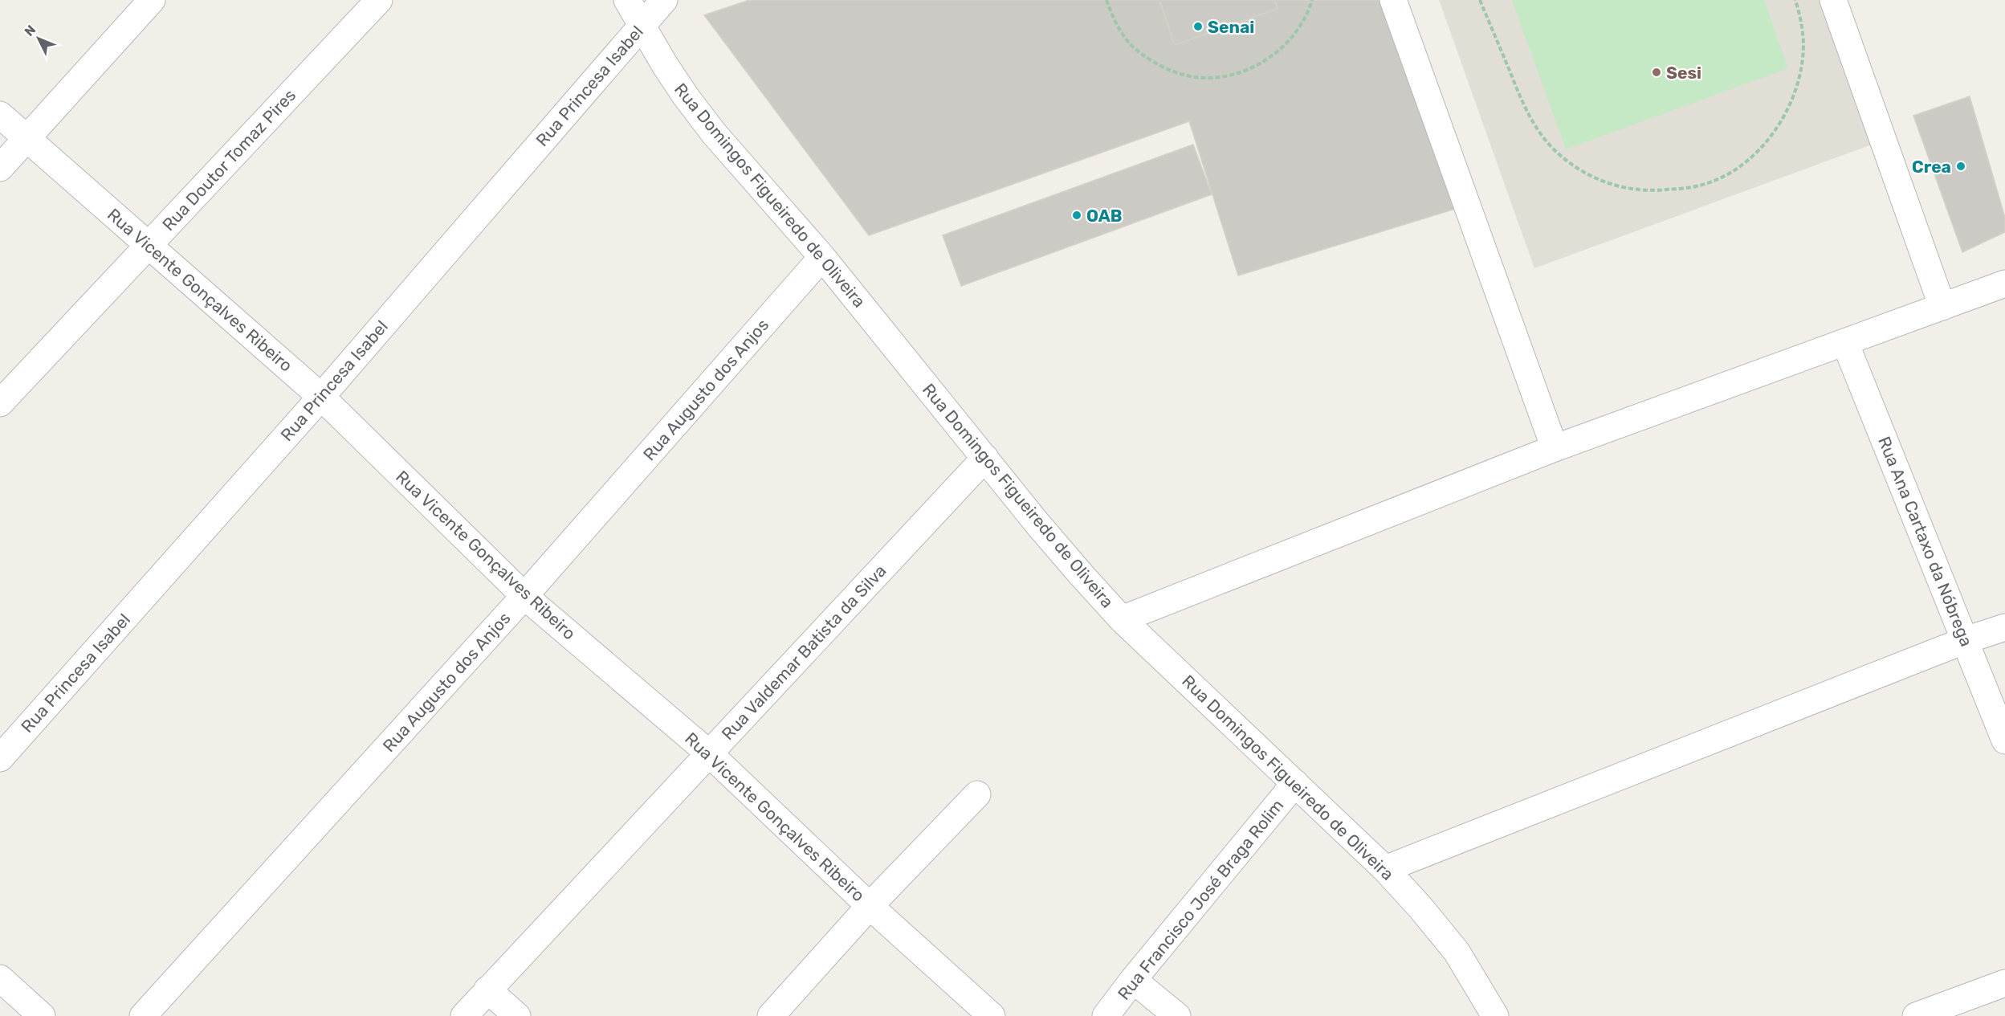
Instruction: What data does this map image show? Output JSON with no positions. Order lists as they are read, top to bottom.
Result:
{
  "streets": {
    "street": [
      "Rua Princesa Isabel",
      "Rua Doutor Tomaz Pires",
      "Rua Domingos Figueiredo de Oliveira",
      "Rua Vicente Gonçalves Ribeiro",
      "Rua Augusto dos Anjos",
      "Rua Ana Cartaxo da Nóbrega",
      "Rua Valdemar Batista da Silva",
      "Rua Francisco José Braga Rolim"
    ]
  },
  "crossings": [
    ["Rua Princesa Isabel", "Rua Domingos Figueiredo de Oliveira"],
    ["Rua Princesa Isabel", "Rua Vicente Gonçalves Ribeiro"],
    ["Rua Doutor Tomaz Pires", "Rua Vicente Gonçalves Ribeiro"],
    ["Rua Domingos Figueiredo de Oliveira", "Rua Augusto dos Anjos"],
    ["Rua Domingos Figueiredo de Oliveira", "Rua Valdemar Batista da Silva"],
    ["Rua Domingos Figueiredo de Oliveira", "Rua Francisco José Braga Rolim"],
    ["Rua Vicente Gonçalves Ribeiro", "Rua Augusto dos Anjos"],
    ["Rua Vicente Gonçalves Ribeiro", "Rua Valdemar Batista da Silva"]
  ],
  "places": [
    "Senai",
    "Sesi",
    "Crea",
    "OAB"
  ],
  "north": "top left"
}
